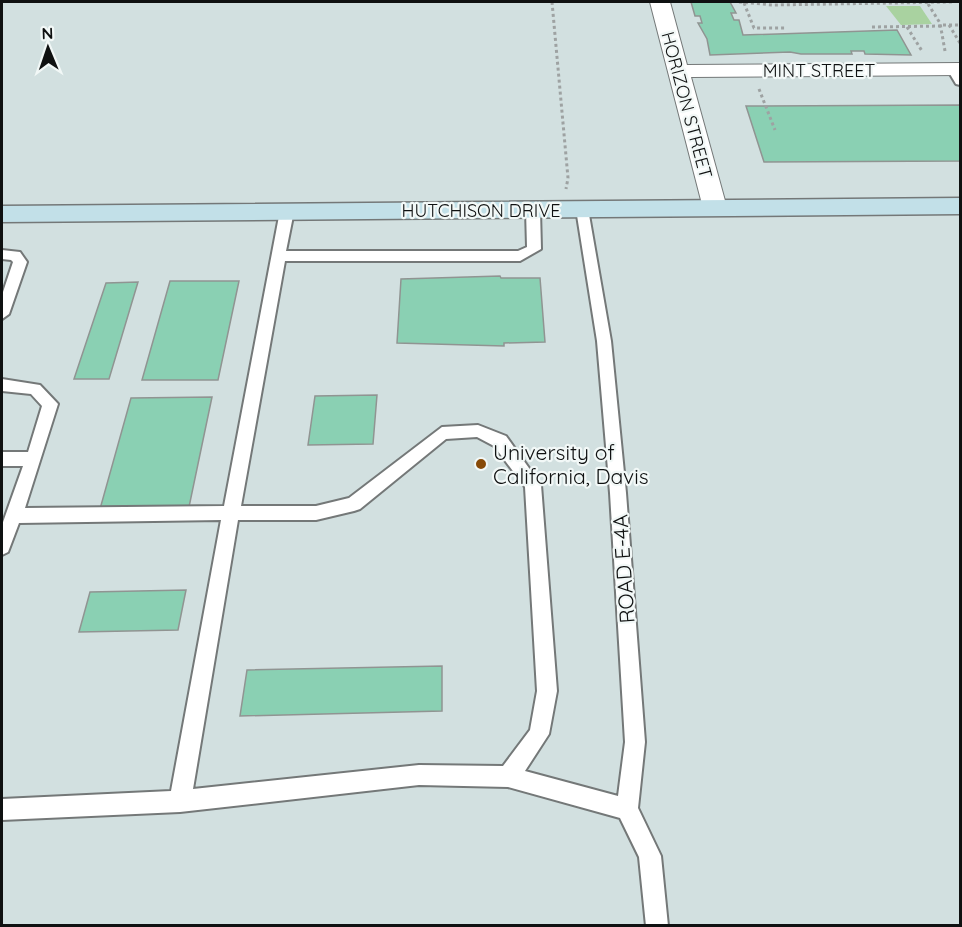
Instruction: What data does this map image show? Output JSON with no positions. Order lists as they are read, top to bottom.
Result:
{
  "streets": {
    "street": ["MINT STREET", "HORIZON STREET", "HUTCHISON DRIVE"],
    "lane": ["ROAD E-4A"]
  },
  "crossings": [
    ["MINT STREET", "HORIZON STREET"],
    ["HORIZON STREET", "HUTCHISON DRIVE"],
    ["HUTCHISON DRIVE", "ROAD E-4A"]
  ],
  "places": ["University of California, Davis"],
  "north": "top"
}
